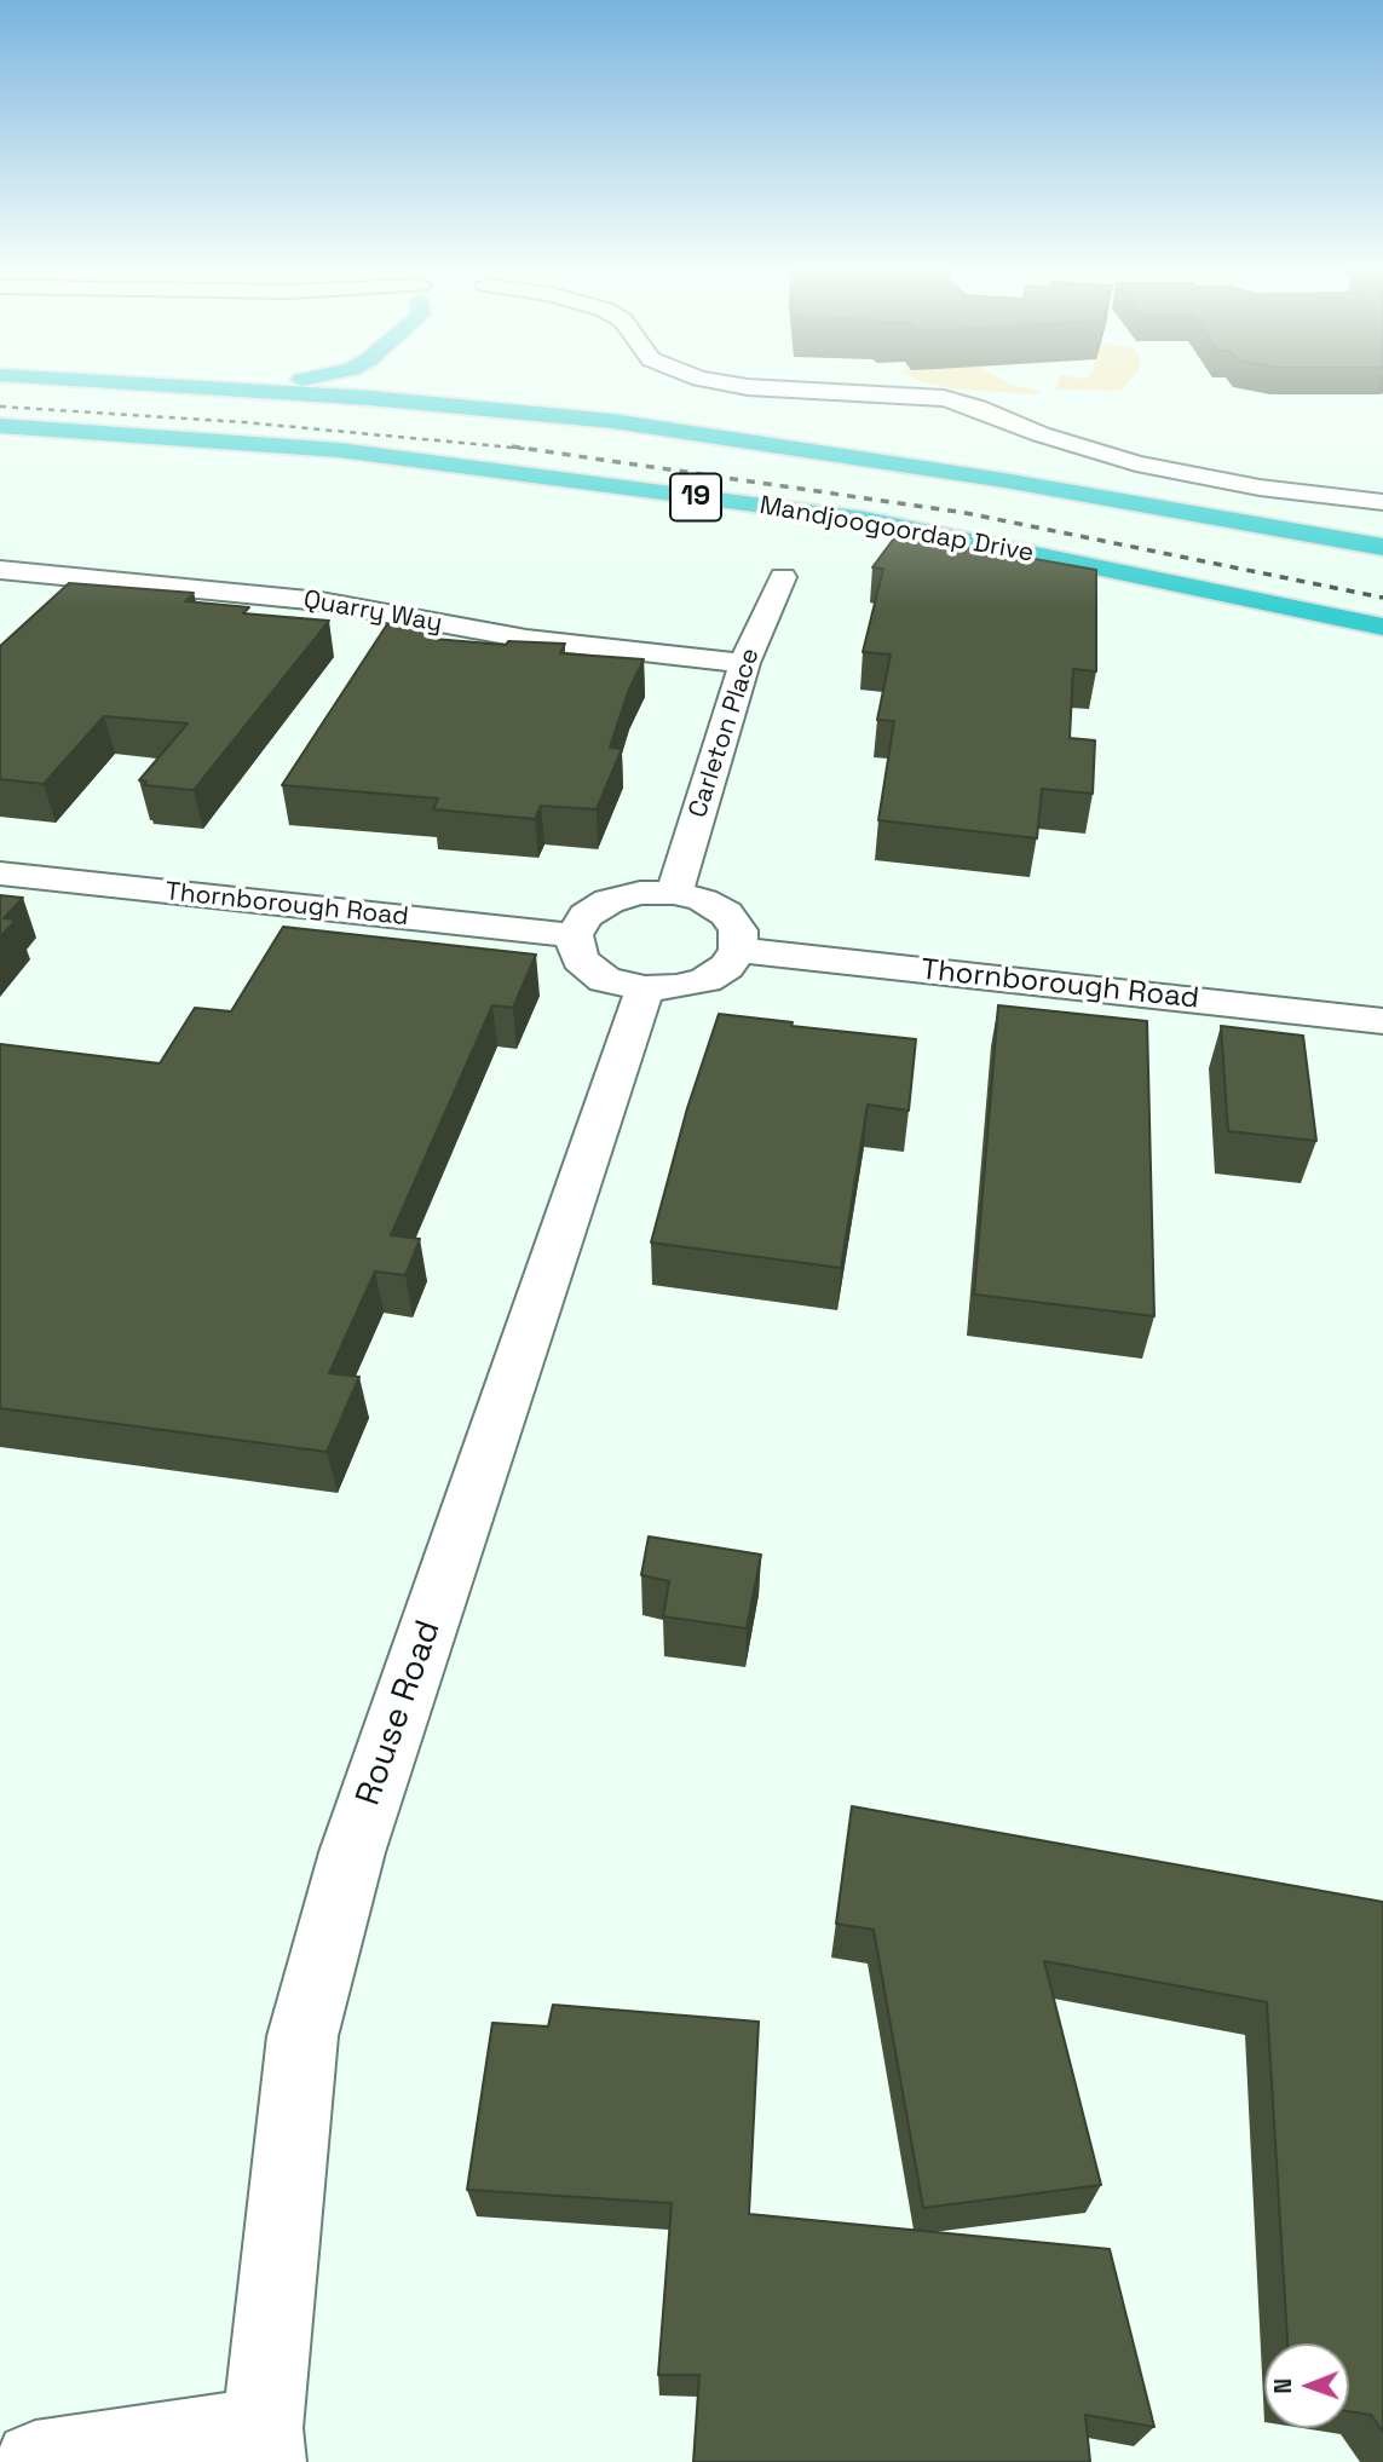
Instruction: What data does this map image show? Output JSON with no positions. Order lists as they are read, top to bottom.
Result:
{
  "streets": {
    "highway": ["19", "Mandjoogoordap Drive"],
    "street": [
      "Quarry Way",
      "Carleton Place",
      "Thornborough Road",
      "Rouse Road"
    ]
  },
  "crossings": [
    ["Quarry Way", "Carleton Place"],
    ["Carleton Place", "Thornborough Road"],
    ["Carleton Place", "Rouse Road"],
    ["Thornborough Road", "Rouse Road"]
  ],
  "north": "left"
}
